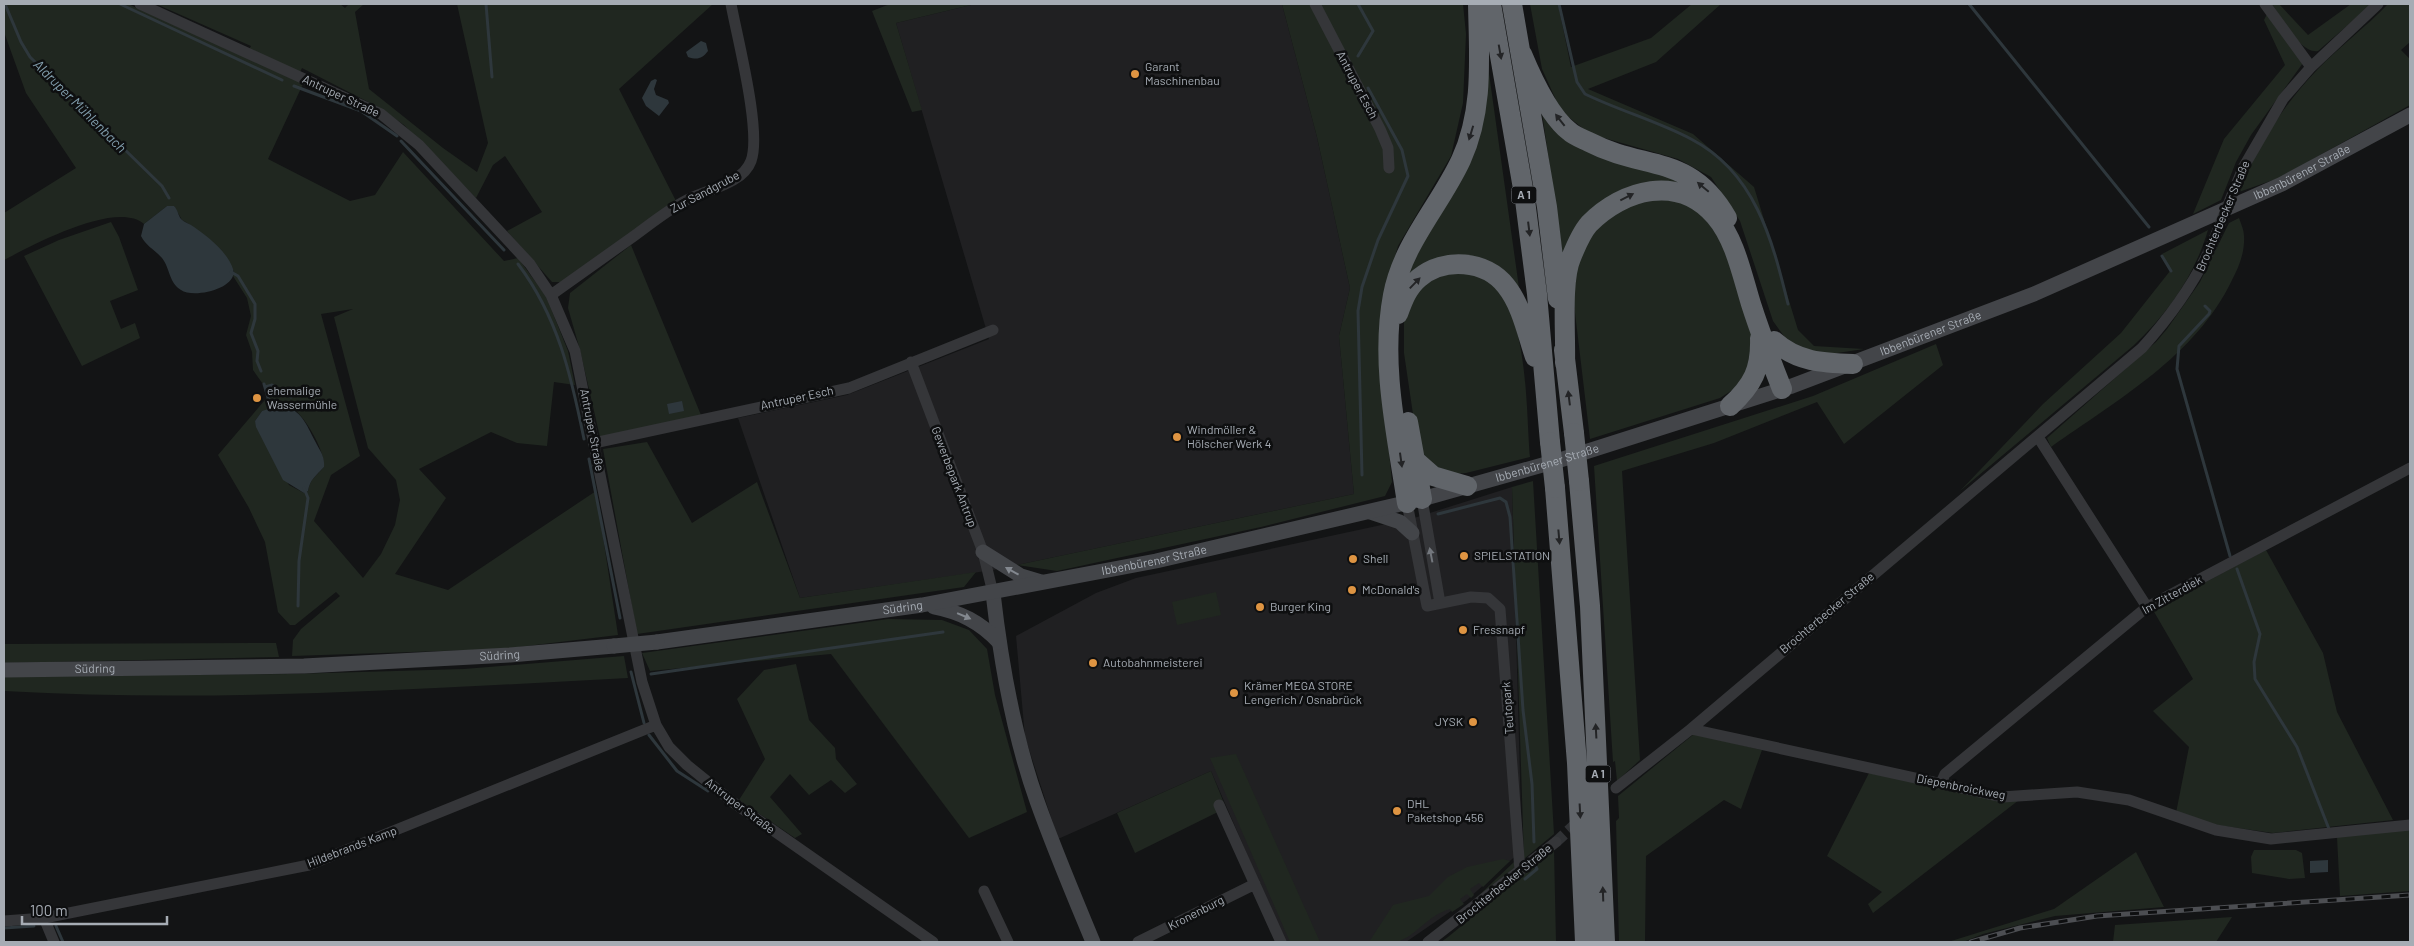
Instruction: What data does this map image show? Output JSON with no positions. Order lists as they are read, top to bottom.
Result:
{
  "streets": {
    "highway": ["A 1"],
    "main road": ["Ibbenbürener Straße", "Südring"],
    "street": [
      "Antruper Esch",
      "Antruper Straße",
      "Zur Sandgrube",
      "Brochterbecker Straße",
      "Gewerbepark Antrup",
      "Im Zitterdiek",
      "Teutopark",
      "Diepenbroickweg",
      "Hildebrands Kamp",
      "Kronenburg"
    ]
  },
  "crossings": [
    ["Antruper Esch", "Antruper Straße"],
    ["Antruper Esch", "Gewerbepark Antrup"],
    ["Antruper Straße", "Zur Sandgrube"],
    ["Antruper Straße", "Hildebrands Kamp"],
    ["Ibbenbürener Straße", "Gewerbepark Antrup"],
    ["Ibbenbürener Straße", "Südring"],
    ["Ibbenbürener Straße", "Teutopark"],
    ["Brochterbecker Straße", "Teutopark"],
    ["Brochterbecker Straße", "Diepenbroickweg"],
    ["Gewerbepark Antrup", "Südring"],
    ["Im Zitterdiek", "Diepenbroickweg"]
  ],
  "water": ["Aldruper Mühlenbach"],
  "places": [
    "Garant Maschinenbau",
    "ehemalige Wassermühle",
    "Windmöller & Hölscher Werk 4",
    "SPIELSTATION",
    "Shell",
    "McDonald's",
    "Burger King",
    "Fressnapf",
    "Autobahnmeisterei",
    "Krämer MEGA STORE Lengerich / Osnabrück",
    "JYSK",
    "DHL Paketshop 456"
  ],
  "scale_bar": "100 m"
}
